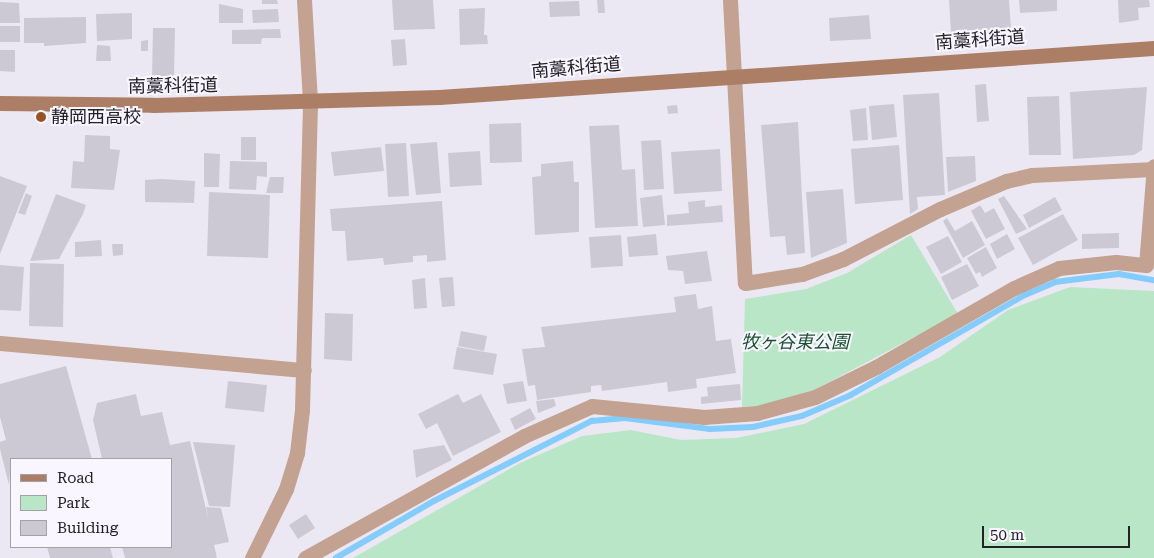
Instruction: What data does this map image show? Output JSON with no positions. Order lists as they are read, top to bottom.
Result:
{
  "streets": {
    "main road": ["南藁科街道"]
  },
  "parks": ["牧ヶ谷東公園"],
  "places": ["静岡西高校"],
  "legend": ["Road", "Park", "Building"],
  "scale_bar": "50 m"
}
